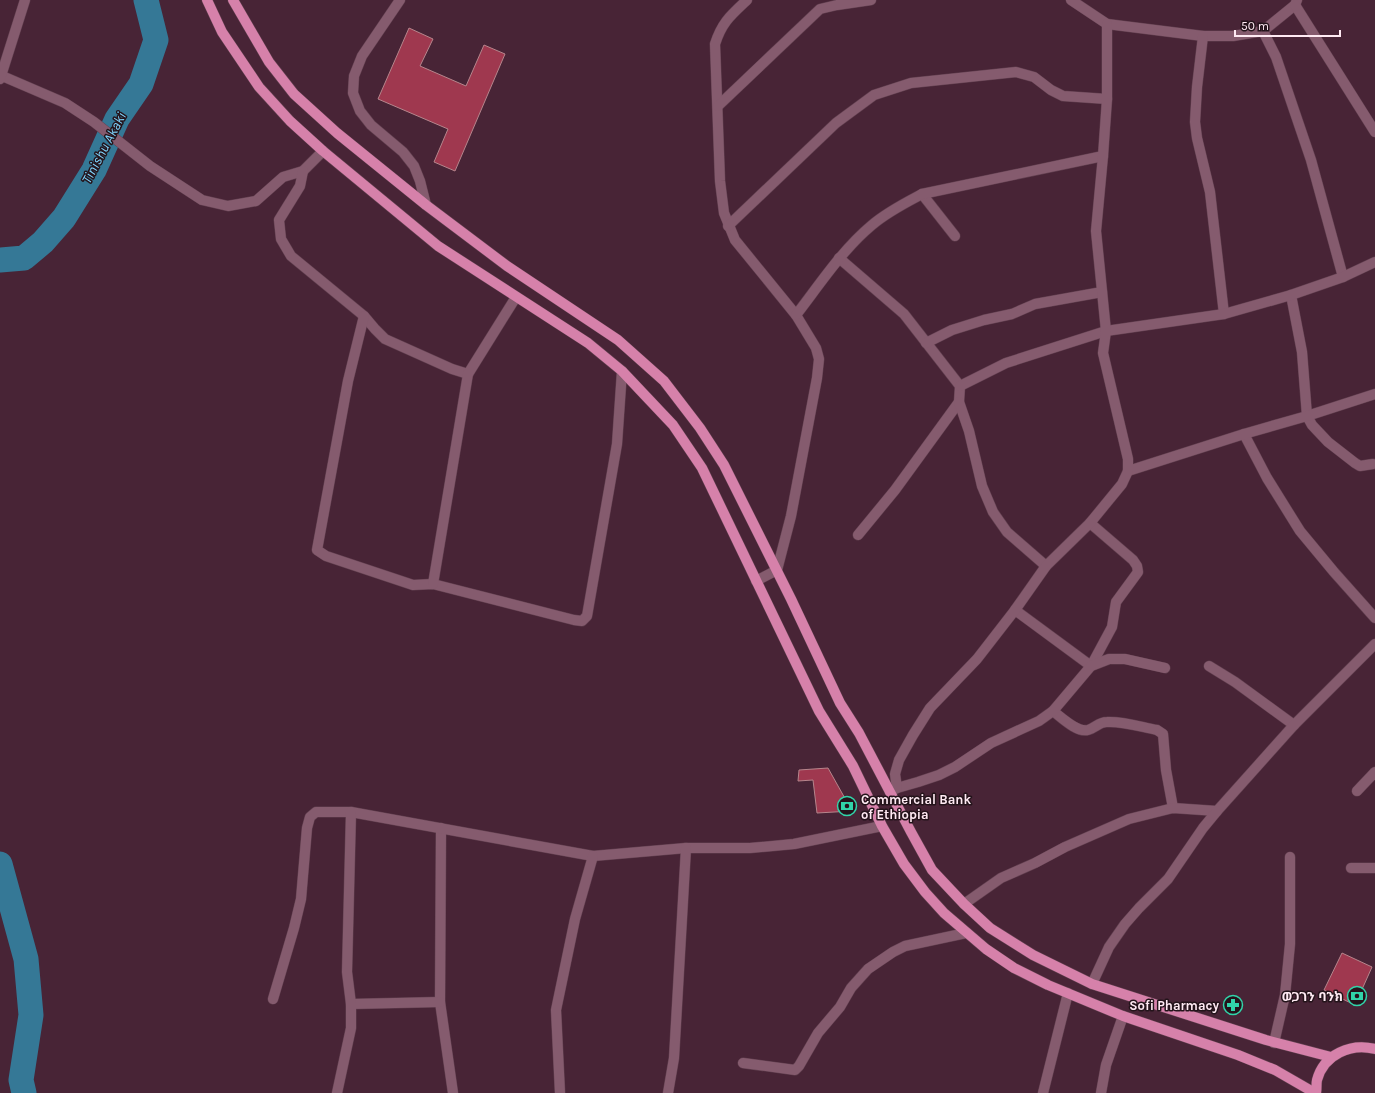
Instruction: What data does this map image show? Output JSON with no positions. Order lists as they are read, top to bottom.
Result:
{
  "water": ["Tinishu Akaki"],
  "places": {
    "bank": ["Commercial Bank of Ethiopia", "ወጋገን ባንክ"],
    "pharmacy": ["Sofi Pharmacy"]
  },
  "scale_bar": "50 m"
}
